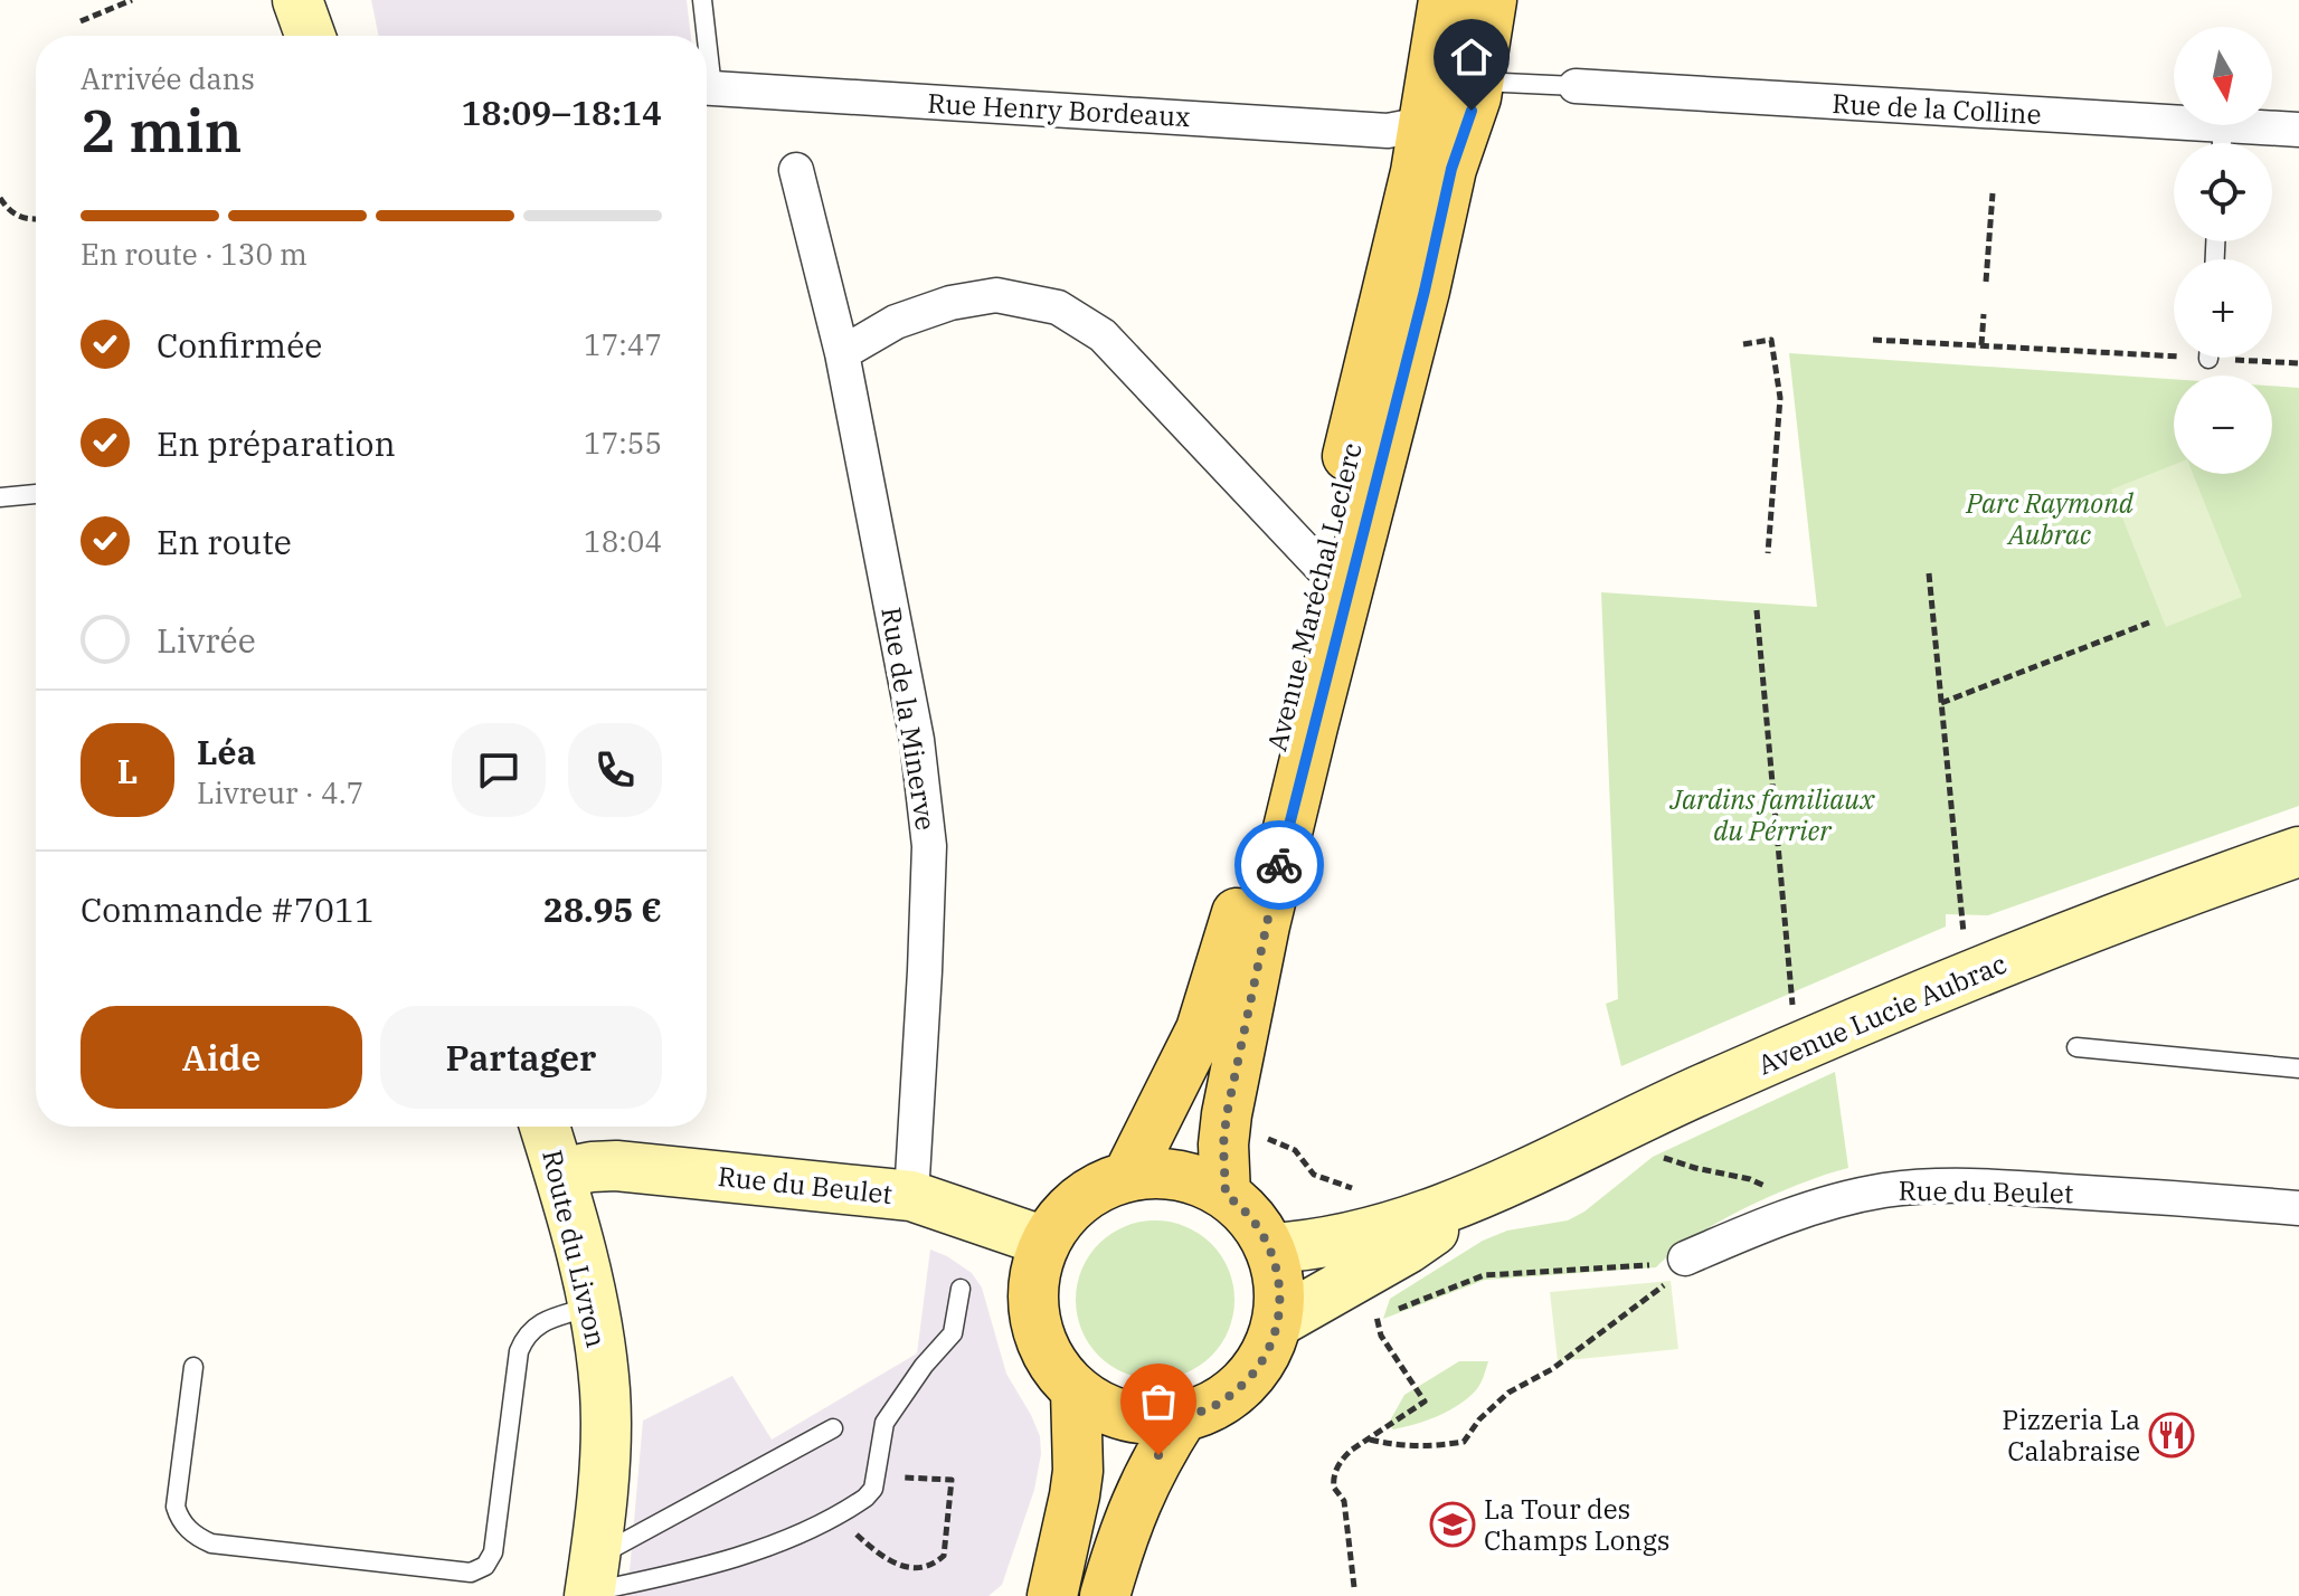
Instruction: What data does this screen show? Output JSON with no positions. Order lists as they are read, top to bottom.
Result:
{
  "streets": {
    "main road": ["Avenue Maréchal Leclerc"],
    "street": [
      "Rue de la Colline",
      "Rue Henry Bordeaux",
      "Rue de la Minerve",
      "Avenue Lucie Aubrac",
      "Rue du Beulet",
      "Route du Livron"
    ]
  },
  "crossings": [
    ["Rue Henry Bordeaux", "Avenue Maréchal Leclerc"],
    ["Avenue Maréchal Leclerc", "Avenue Lucie Aubrac"],
    ["Avenue Maréchal Leclerc", "Rue du Beulet"],
    ["Rue de la Minerve", "Rue du Beulet"],
    ["Avenue Lucie Aubrac", "Rue du Beulet"],
    ["Rue du Beulet", "Route du Livron"]
  ],
  "parks": ["Parc Raymond Aubrac", "Jardins familiaux du Pérrier"],
  "places": {
    "restaurant": ["Pizzeria La Calabraise"],
    "school or university": ["La Tour des Champs Longs"]
  },
  "north": "bottom",
  "page": {
    "map_buttons": ["+", "−"],
    "heading": ["2 min", "Arrivée dans", "18:09–18:14"],
    "panel": [
      "Léa",
      "Livreur · 4.7",
      "Commande #7011",
      "28.95 €"
    ],
    "bar": "En route · 130 m",
    "list": [
      ["Confirmée", "17:47"],
      ["En préparation", "17:55"],
      ["En route", "18:04"],
      "Livrée"
    ],
    "round": "L",
    "buttons": ["Aide", "Partager"]
  }
}
